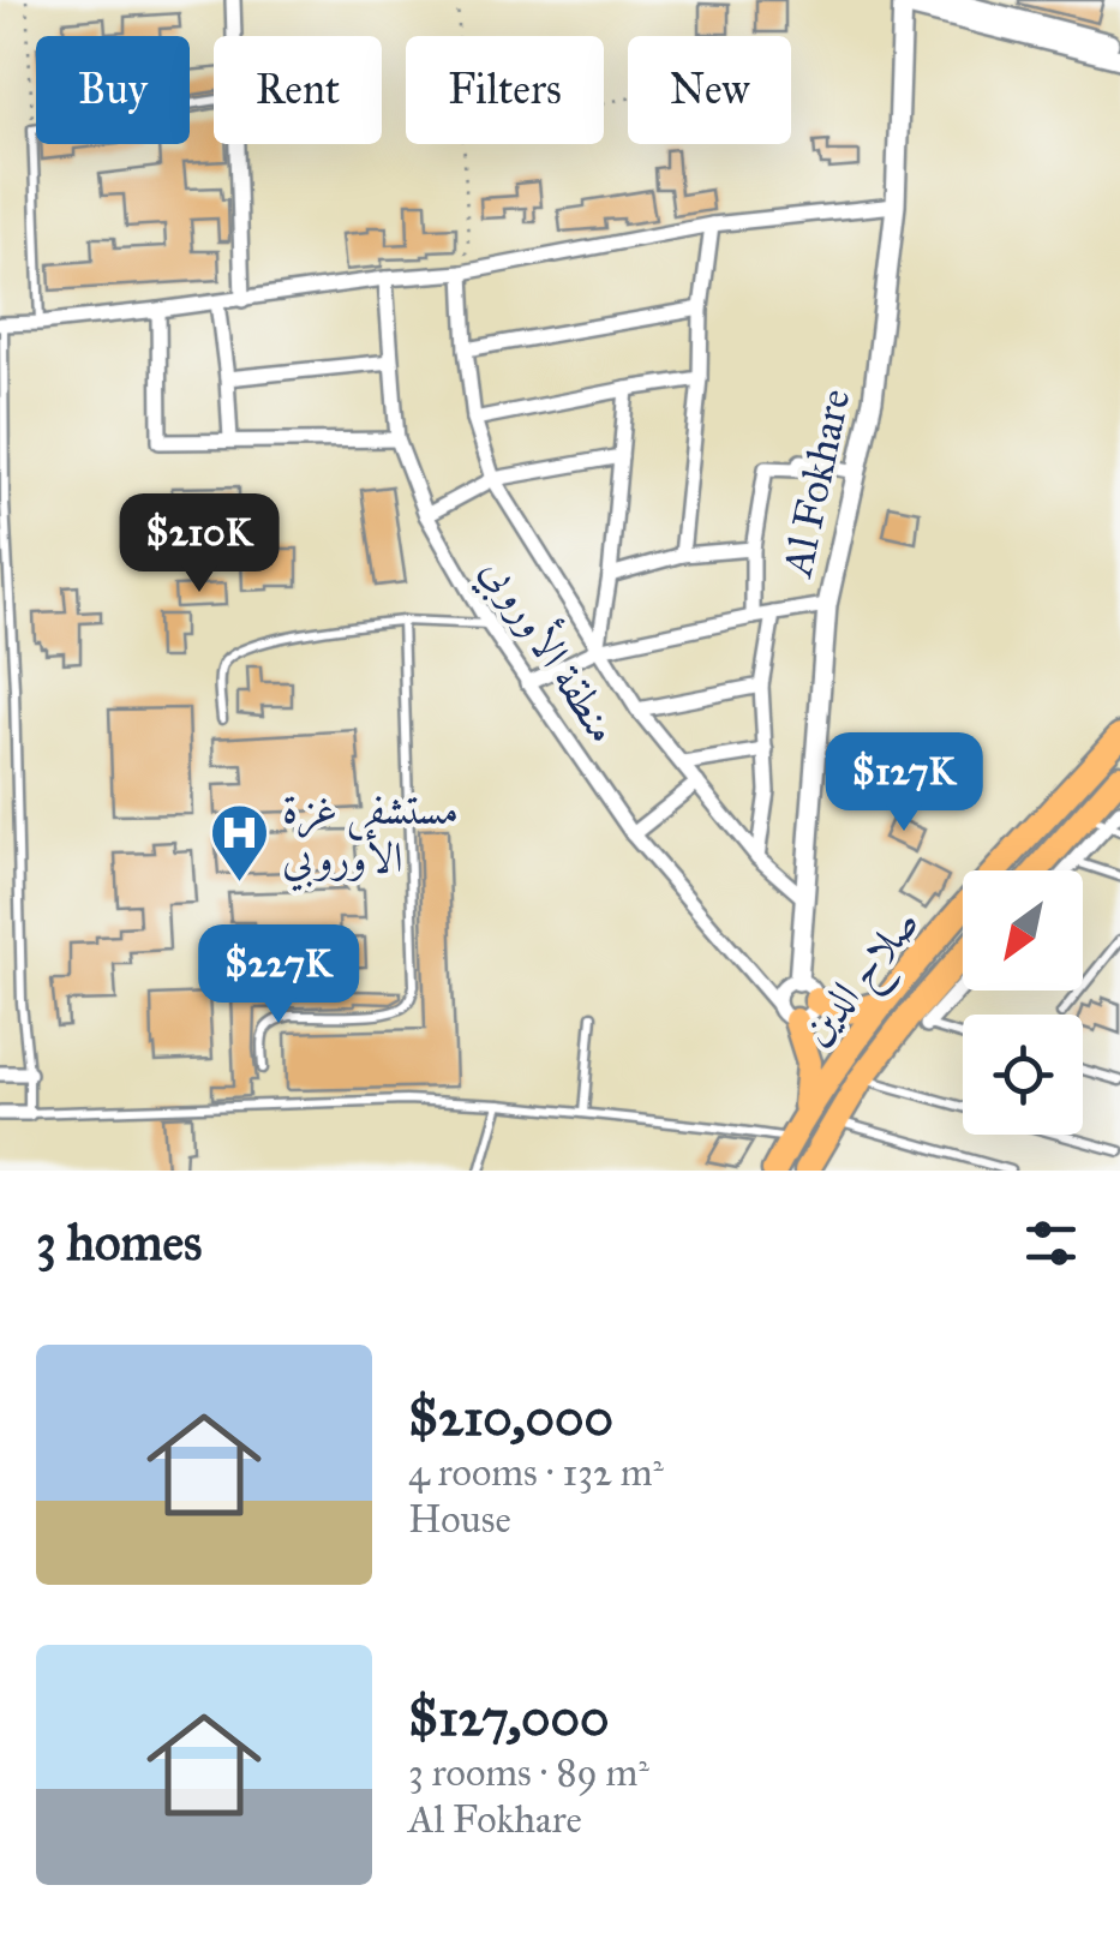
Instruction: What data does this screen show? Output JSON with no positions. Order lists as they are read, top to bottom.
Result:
{
  "streets": {
    "highway": ["صلاح الدين"],
    "street": ["Al Fokhare", "منطقة الأوروبي"]
  },
  "crossings": [
    ["Al Fokhare", "منطقة الأوروبي"]
  ],
  "places": {
    "hospital": ["مستشفى غزة الأوروبي"]
  },
  "north": "bottom left",
  "page": {
    "chip": [
      "Buy",
      "Rent",
      "Filters",
      "New"
    ],
    "price": ["$210K", "$127K", "$227K"],
    "heading": "3 homes",
    "list": [
      {
        "name": "$210,000",
        "note": "4 rooms · 132 m² · House"
      },
      {
        "name": "$127,000",
        "note": "3 rooms · 89 m² · Al Fokhare"
      }
    ]
  }
}
